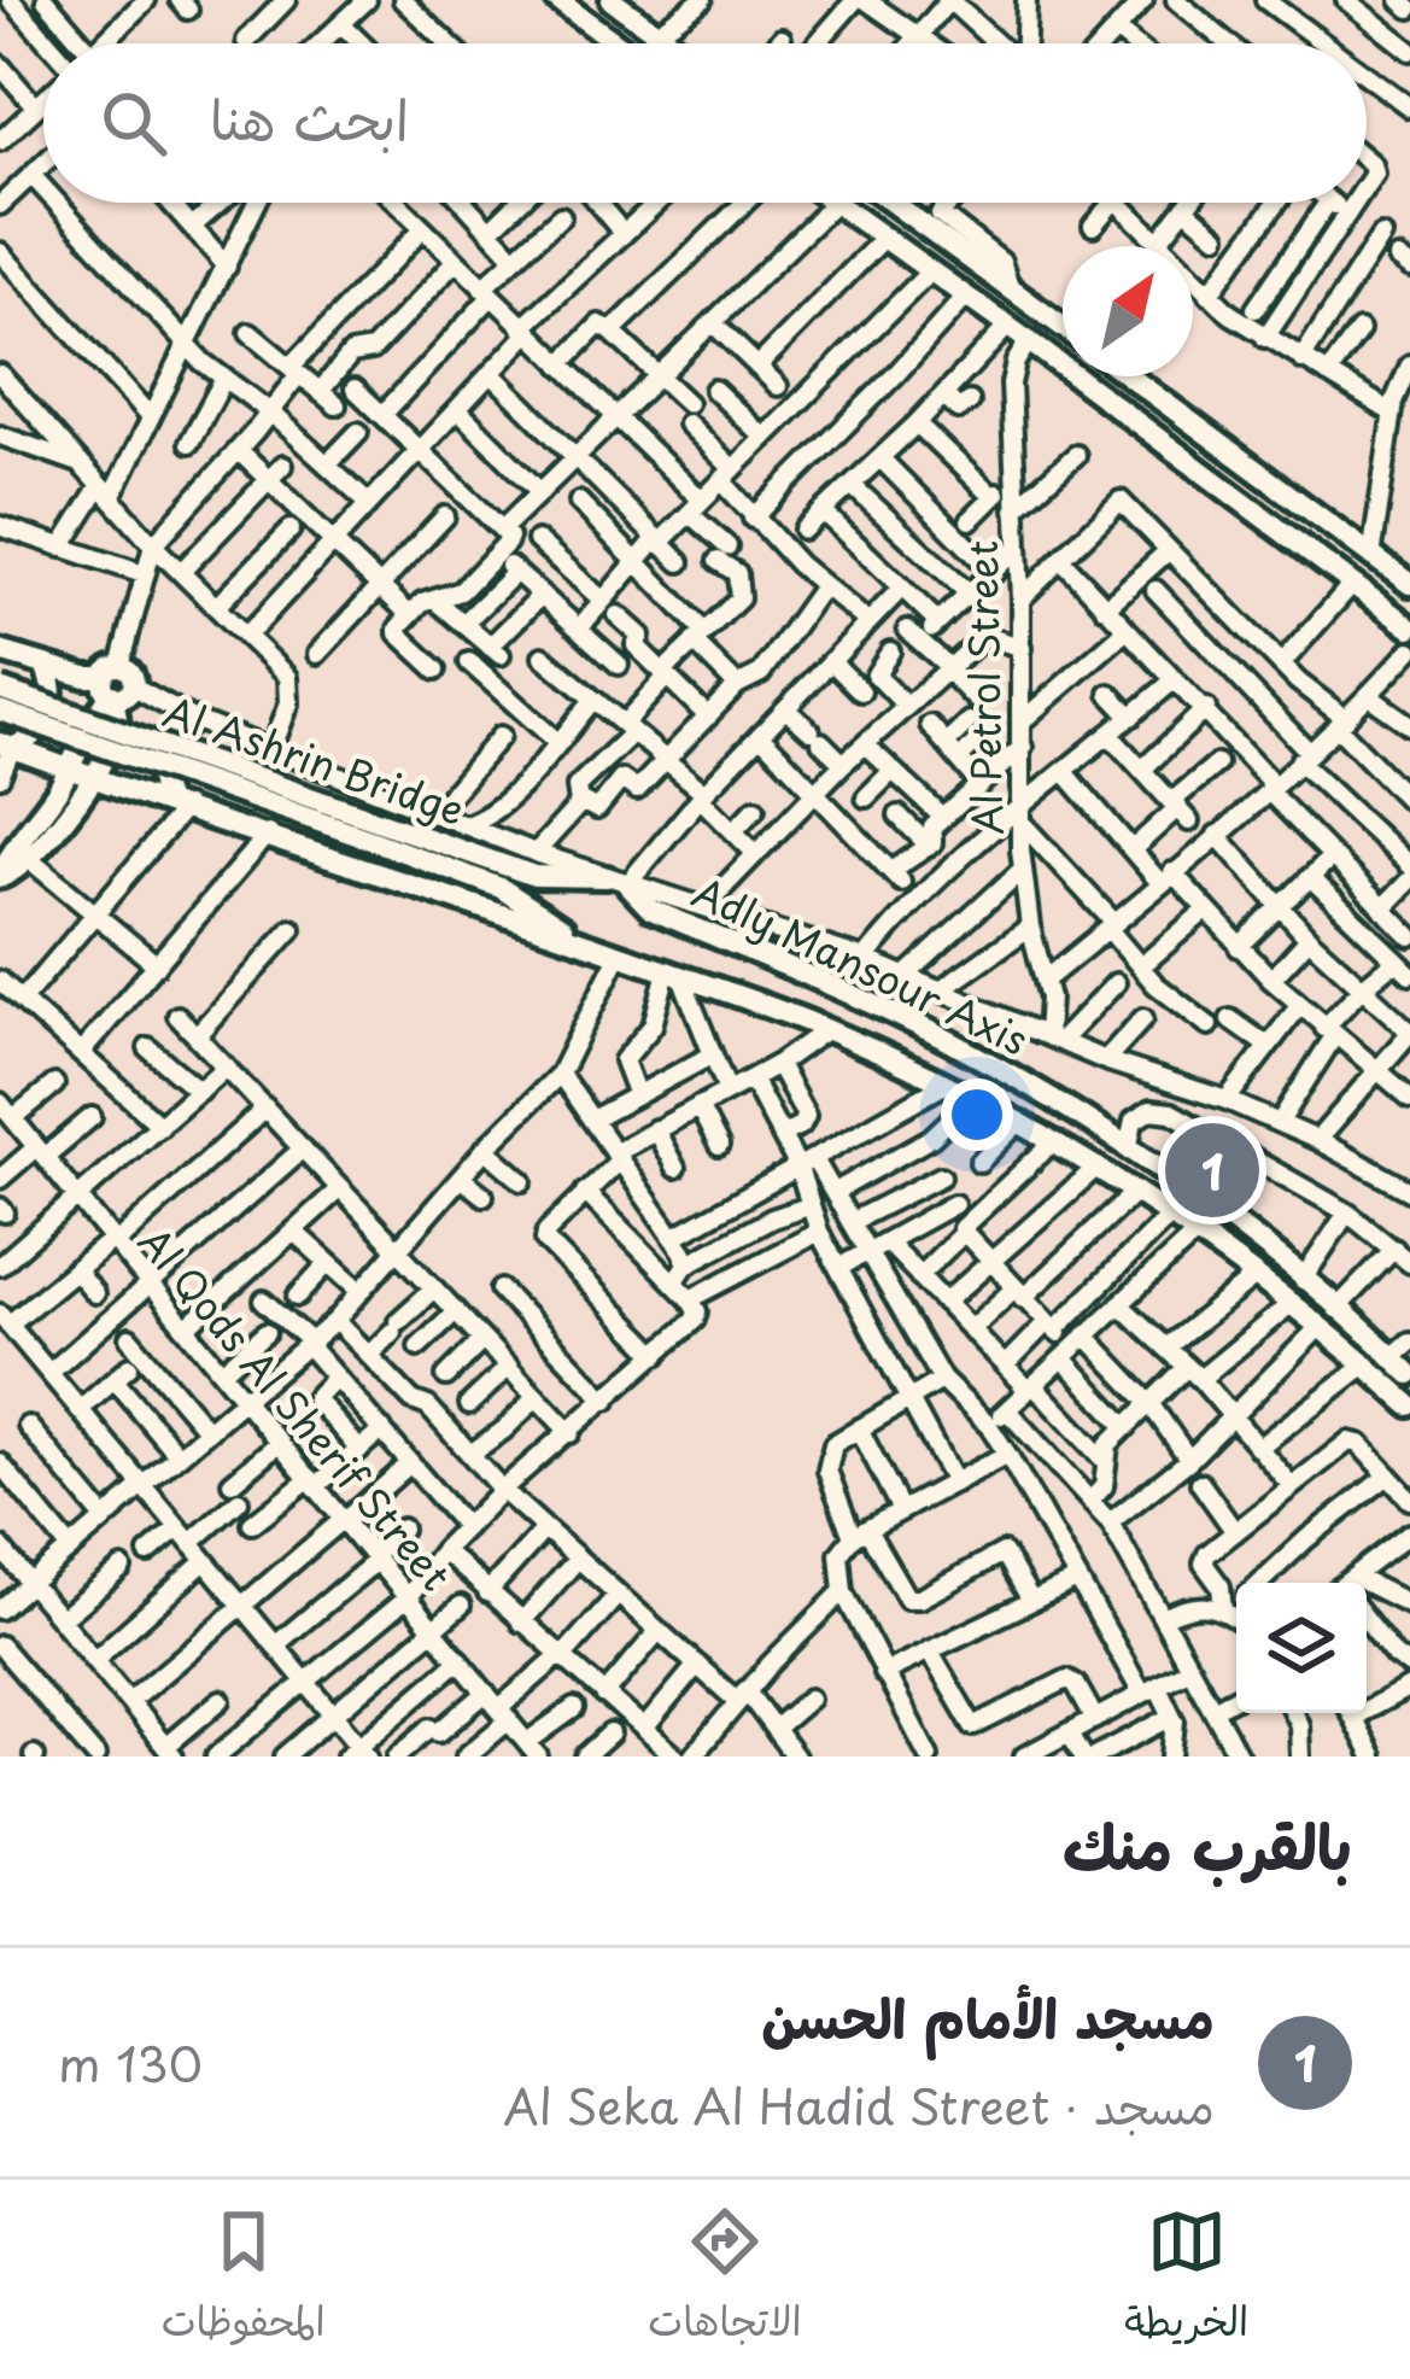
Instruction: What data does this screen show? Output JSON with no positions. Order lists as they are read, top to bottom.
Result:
{
  "streets": {
    "main road": ["Al Ashrin Bridge", "Adly Mansour Axis"],
    "street": ["Al Petrol Street", "Al Qods Al Sherif Street"]
  },
  "crossings": [
    ["Al Ashrin Bridge", "Adly Mansour Axis"]
  ],
  "north": "top right",
  "page": {
    "search": "ابحث هنا",
    "pins": "1",
    "heading": "بالقرب منك",
    "list": [
      {
        "mark": "1",
        "name": "مسجد الأمام الحسن",
        "note": "مسجد · Al Seka Al Hadid Street",
        "value": "130 m"
      }
    ],
    "nav": ["الخريطة", "الاتجاهات", "المحفوظات"]
  }
}
